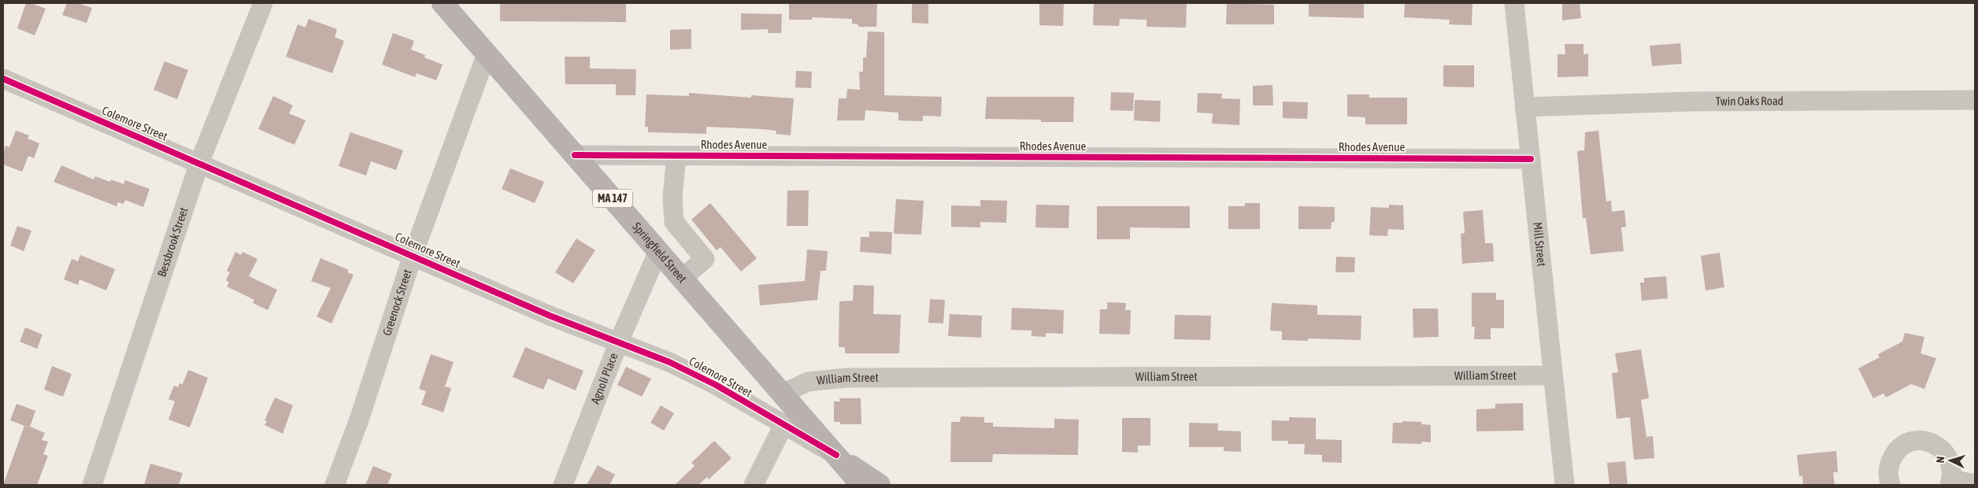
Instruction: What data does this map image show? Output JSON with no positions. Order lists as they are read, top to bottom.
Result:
{
  "streets": {
    "main road": ["MA 147", "Springfield Street"],
    "street": [
      "Twin Oaks Road",
      "Colemore Street",
      "Rhodes Avenue",
      "Bessbrook Street",
      "Mill Street",
      "Greenock Street",
      "William Street",
      "Agnoli Place"
    ]
  },
  "crossings": [
    ["Twin Oaks Road", "Mill Street"],
    ["Colemore Street", "Bessbrook Street"],
    ["Colemore Street", "Springfield Street"],
    ["Colemore Street", "Greenock Street"],
    ["Colemore Street", "Agnoli Place"],
    ["Rhodes Avenue", "Mill Street"],
    ["Rhodes Avenue", "Springfield Street"],
    ["Mill Street", "William Street"],
    ["Springfield Street", "Greenock Street"],
    ["Springfield Street", "William Street"],
    ["Springfield Street", "Agnoli Place"]
  ],
  "north": "left"
}
